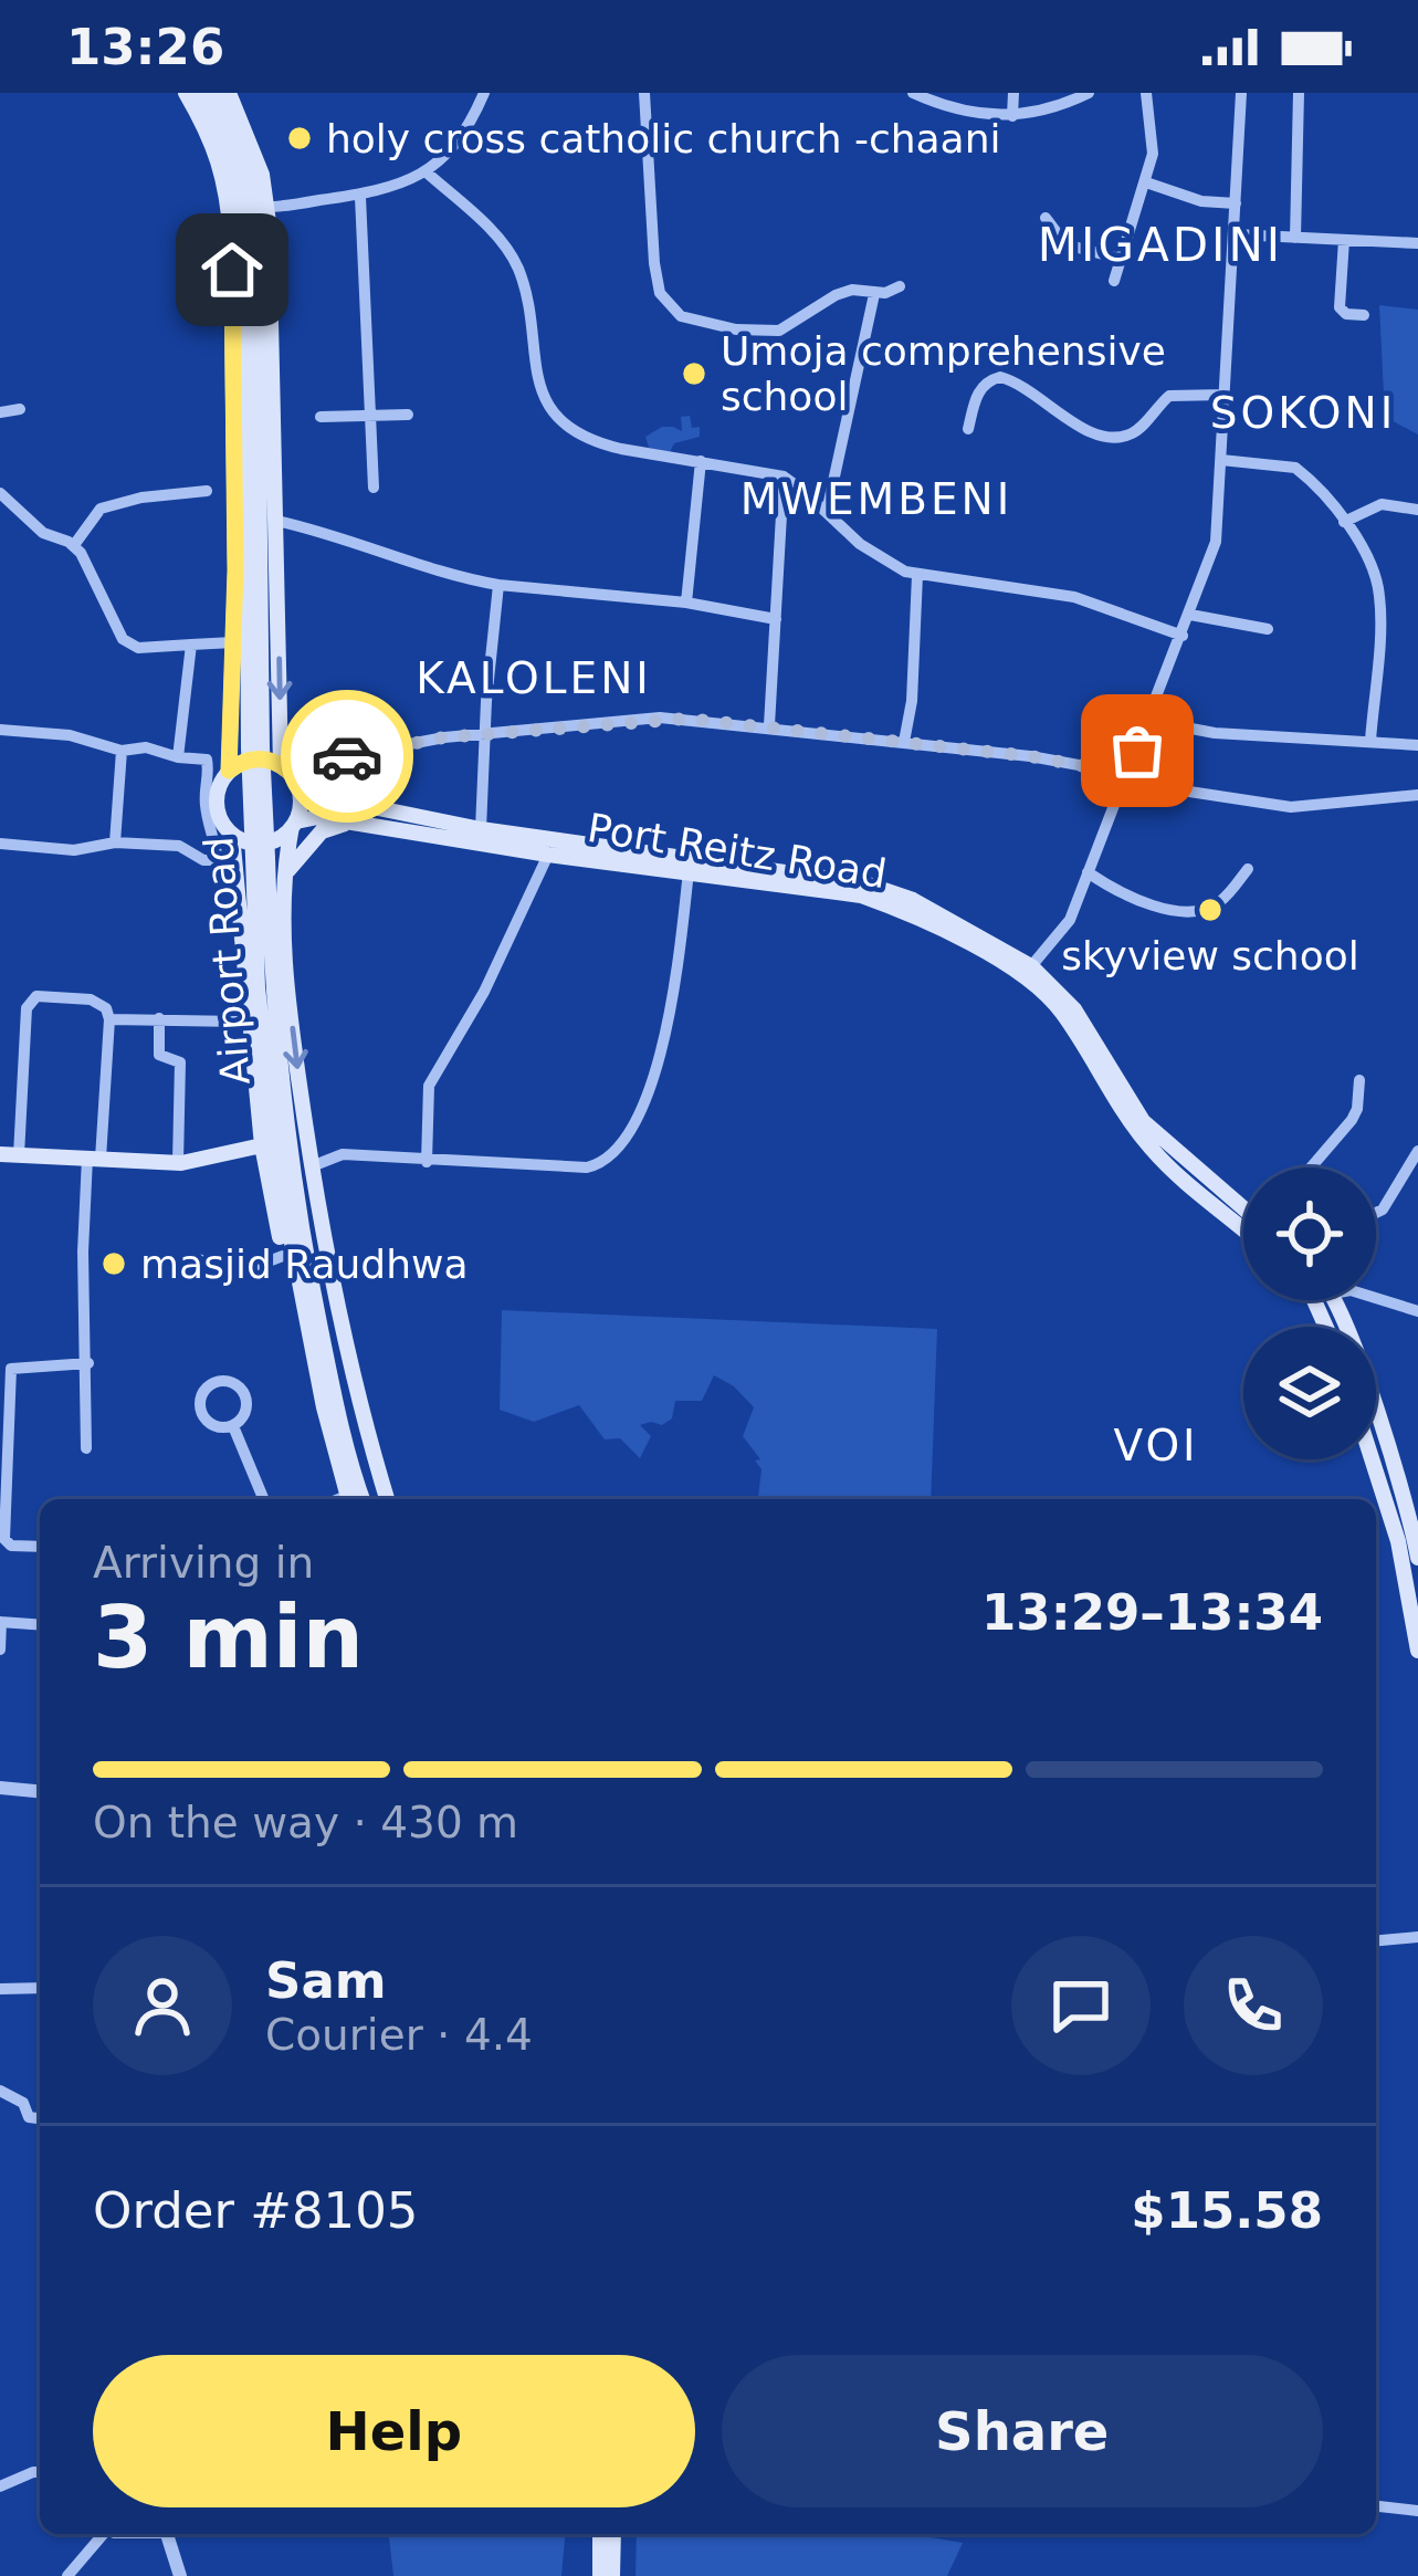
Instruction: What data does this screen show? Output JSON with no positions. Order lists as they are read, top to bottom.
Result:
{
  "streets": {
    "main road": ["Port Reitz Road", "Airport Road"]
  },
  "districts": [
    "MIGADINI",
    "SOKONI",
    "MWEMBENI",
    "KALOLENI",
    "VOI"
  ],
  "places": [
    "holy cross catholic church -chaani",
    "Umoja comprehensive school",
    "skyview school",
    "masjid Raudhwa"
  ],
  "page": {
    "status": "13:26",
    "heading": ["3 min", "Arriving in", "13:29–13:34"],
    "panel": [
      "Sam",
      "Courier · 4.4",
      "Order #8105",
      "$15.58"
    ],
    "bar": "On the way · 430 m",
    "buttons": ["Help", "Share"]
  }
}
